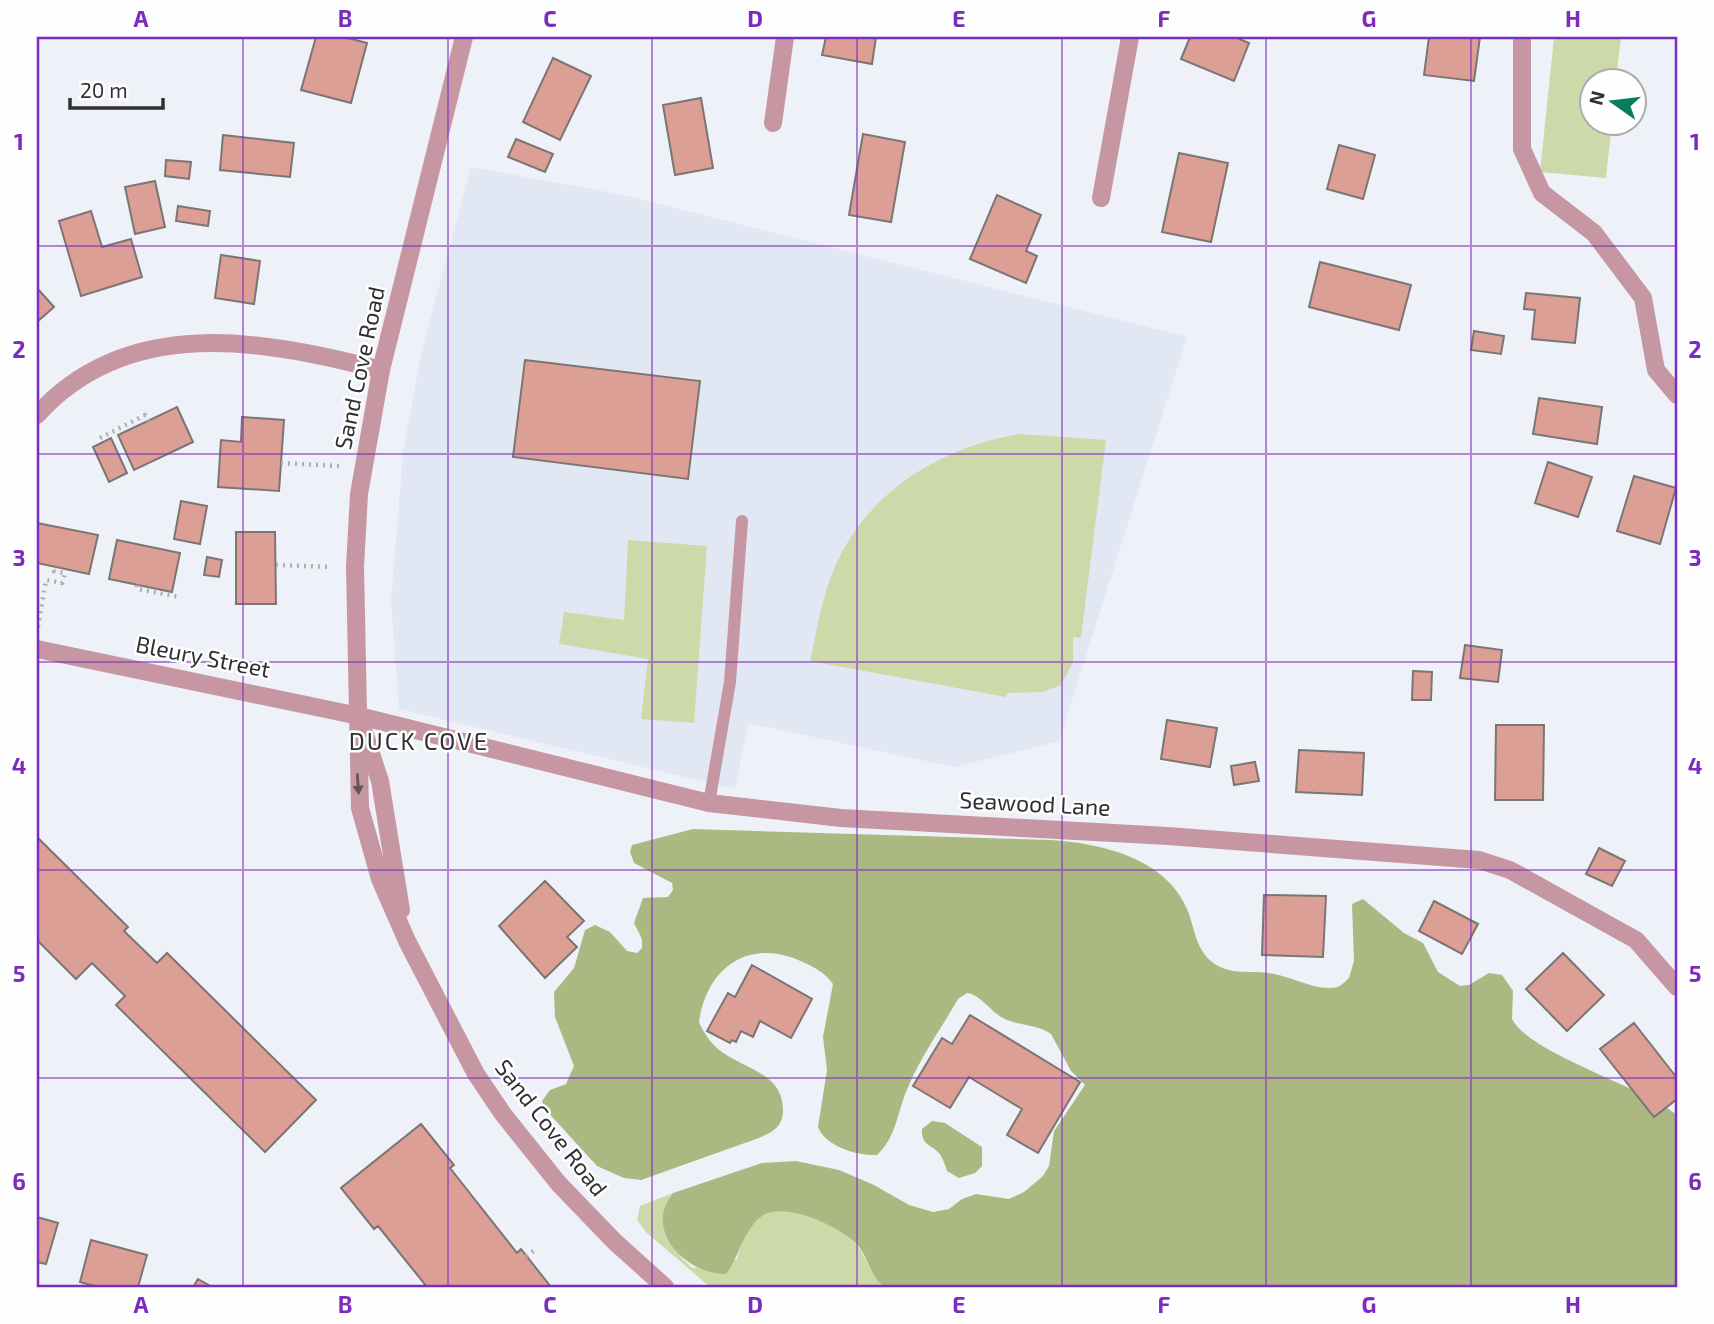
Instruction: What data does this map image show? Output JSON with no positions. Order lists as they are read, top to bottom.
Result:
{
  "streets": {
    "street": ["Sand Cove Road", "Bleury Street", "Seawood Lane"]
  },
  "crossings": [
    ["Sand Cove Road", "Bleury Street"],
    ["Sand Cove Road", "Seawood Lane"],
    ["Bleury Street", "Seawood Lane"]
  ],
  "districts": ["DUCK COVE"],
  "scale_bar": "20 m",
  "north": "left",
  "grid": {
    "columns": [
      "A",
      "B",
      "C",
      "D",
      "E",
      "F",
      "G",
      "H"
    ],
    "rows": [
      "1",
      "2",
      "3",
      "4",
      "5",
      "6"
    ]
  }
}
